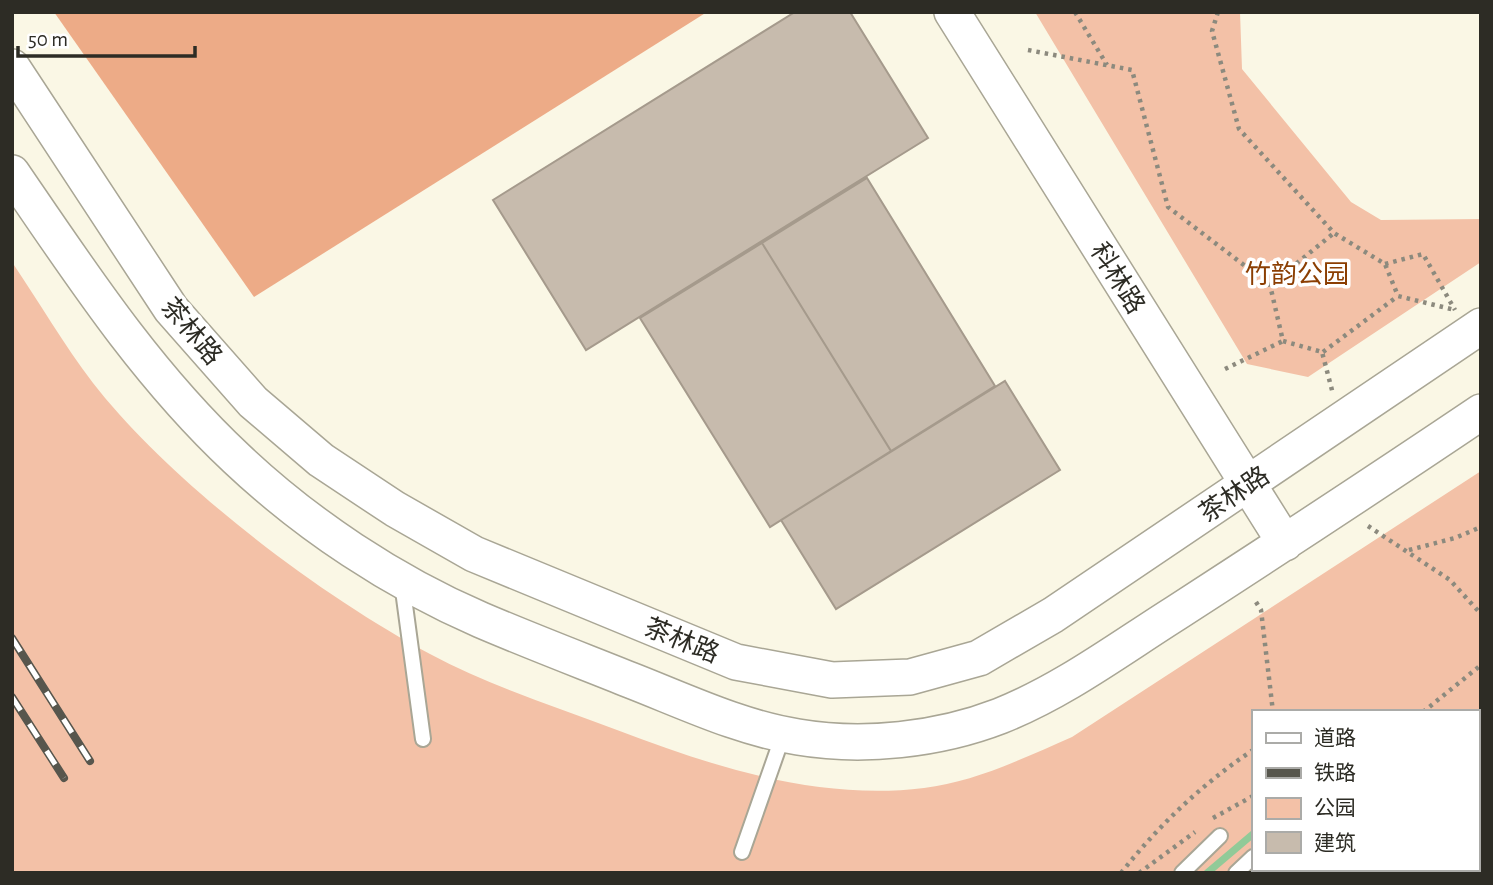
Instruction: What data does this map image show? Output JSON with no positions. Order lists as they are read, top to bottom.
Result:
{
  "streets": {
    "street": ["科林路", "茶林路"]
  },
  "crossings": [
    ["科林路", "茶林路"]
  ],
  "parks": ["竹韵公园"],
  "legend": [
    "道路",
    "铁路",
    "公园",
    "建筑"
  ],
  "scale_bar": "50 m"
}
